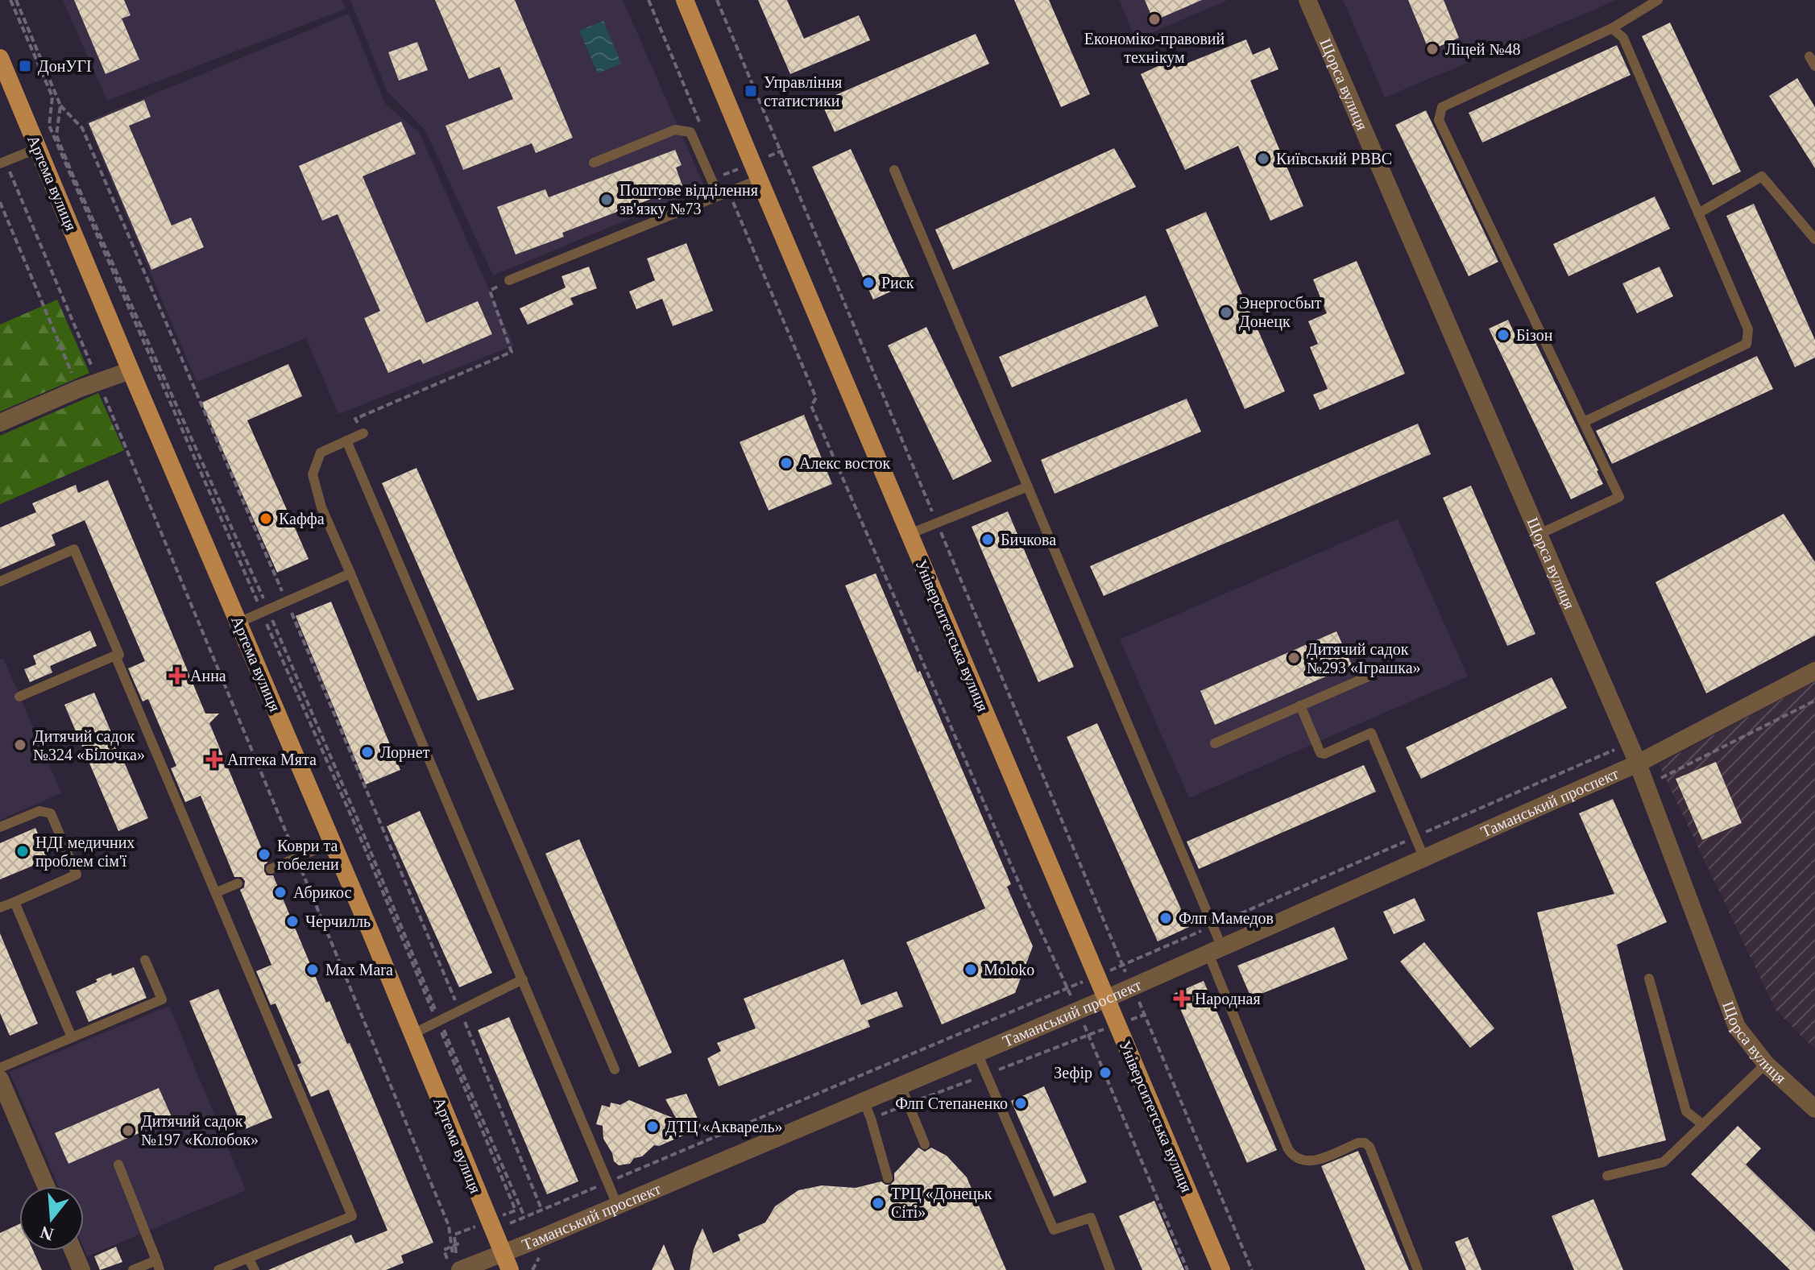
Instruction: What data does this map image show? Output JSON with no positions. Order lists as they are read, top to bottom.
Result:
{
  "streets": {
    "main road": ["Артема вулиця", "Університетська вулиця"],
    "street": ["Щорса вулиця", "Таманський проспект"]
  },
  "crossings": [
    ["Щорса вулиця", "Таманський проспект"],
    ["Артема вулиця", "Таманський проспект"],
    ["Університетська вулиця", "Таманський проспект"]
  ],
  "places": {
    "other": [
      "Економіко-правовий технікум",
      "Ліцей №48",
      "Київський РВВС",
      "Поштове відділення зв'язку №73",
      "Риск",
      "Энергосбыт Донецк",
      "Бізон",
      "Алекс восток",
      "Каффа",
      "Бичкова",
      "Дитячий садок №293 «Іграшка»",
      "Дитячий садок №324 «Білочка»",
      "Лорнет",
      "НДІ медичних проблем сім'ї",
      "Коври та гобелени",
      "Абрикос",
      "Флп Мамедов",
      "Черчилль",
      "Max Mara",
      "Moloko",
      "Зефір",
      "Флп Степаненко",
      "ДТЦ «Акварель»",
      "Дитячий садок №197 «Колобок»",
      "ТРЦ «Донецьк Сіті»"
    ],
    "transit": ["ДонУГІ", "Управління статистики"],
    "health": ["Анна", "Аптека Мята", "Народная"]
  },
  "north": "bottom"
}
